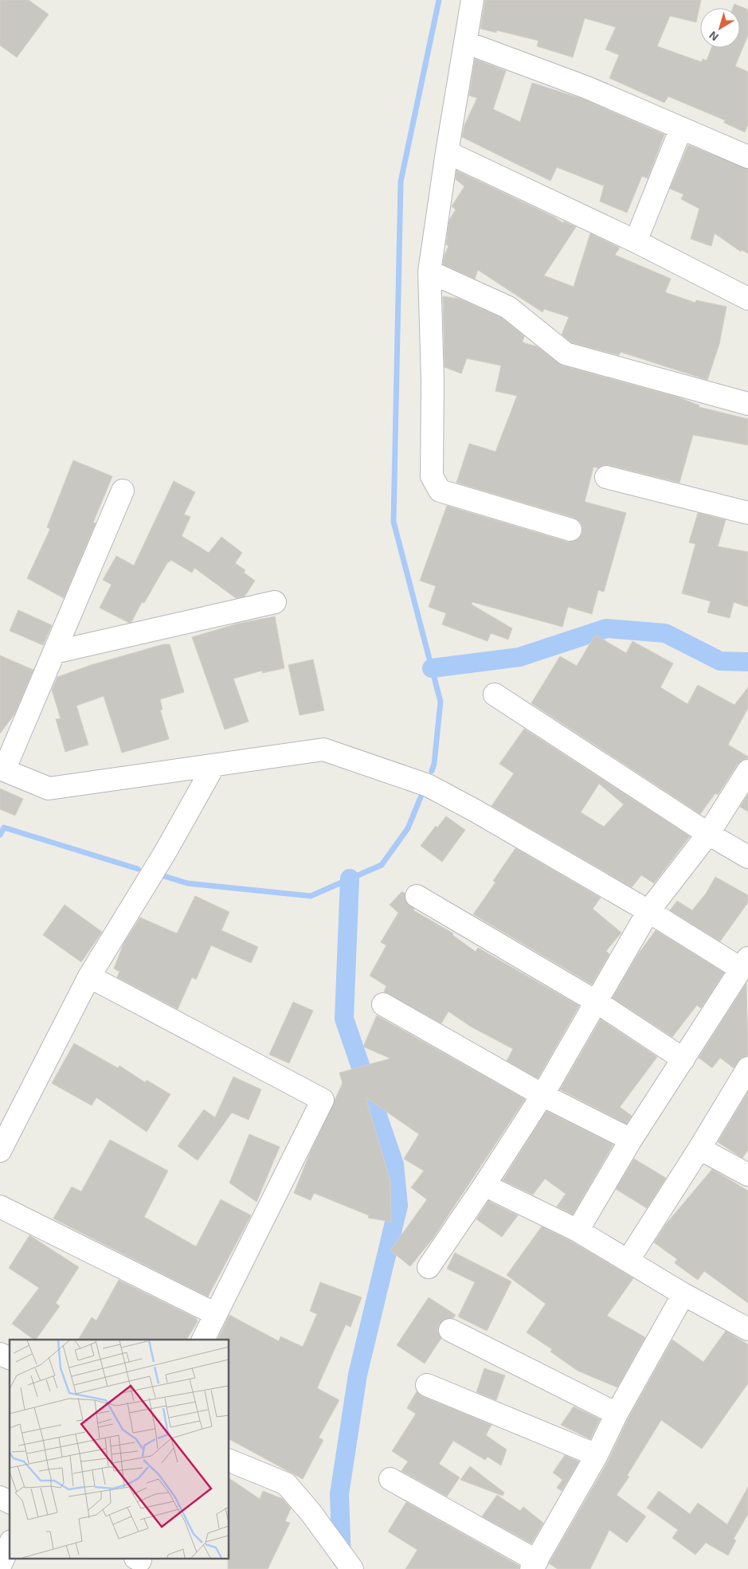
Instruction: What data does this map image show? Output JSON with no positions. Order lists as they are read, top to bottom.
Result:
{
  "north": "bottom left"
}
